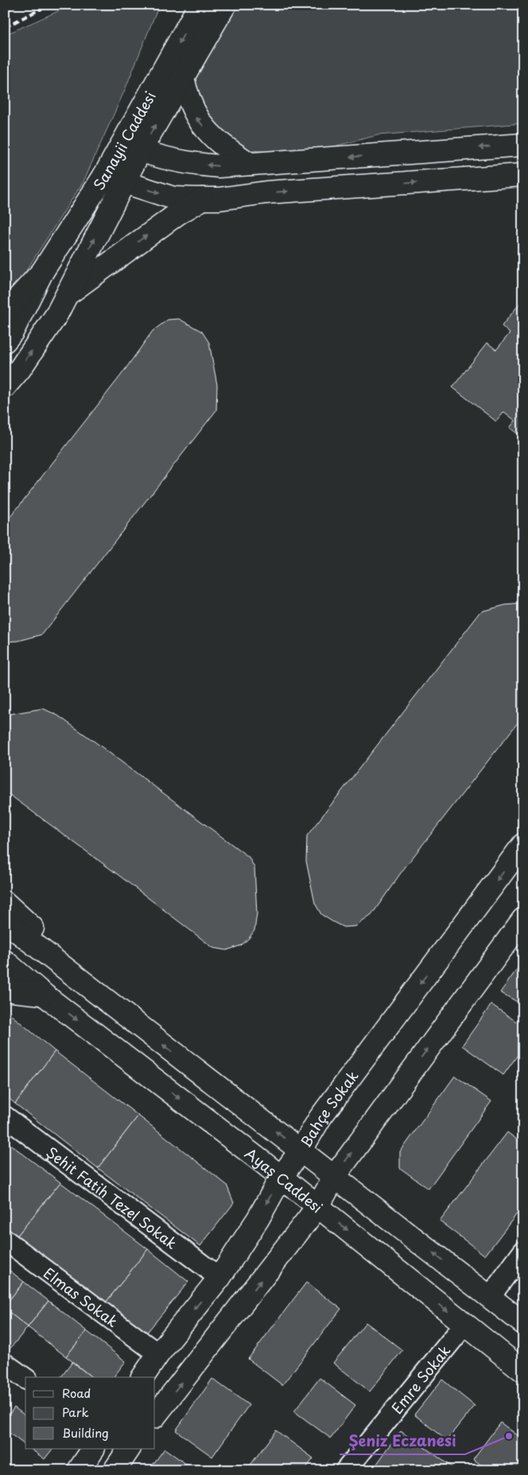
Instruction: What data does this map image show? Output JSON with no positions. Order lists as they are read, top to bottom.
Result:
{
  "streets": {
    "street": [
      "Sanayii Caddesi",
      "Bahçe Sokak",
      "Ayaş Caddesi",
      "Şehit Fatih Tezel Sokak",
      "Elmas Sokak",
      "Emre Sokak"
    ]
  },
  "crossings": [
    ["Bahçe Sokak", "Ayaş Caddesi"],
    ["Bahçe Sokak", "Şehit Fatih Tezel Sokak"],
    ["Bahçe Sokak", "Elmas Sokak"],
    ["Ayaş Caddesi", "Emre Sokak"]
  ],
  "places": ["Şeniz Eczanesi"],
  "legend": ["Road", "Park", "Building"]
}
